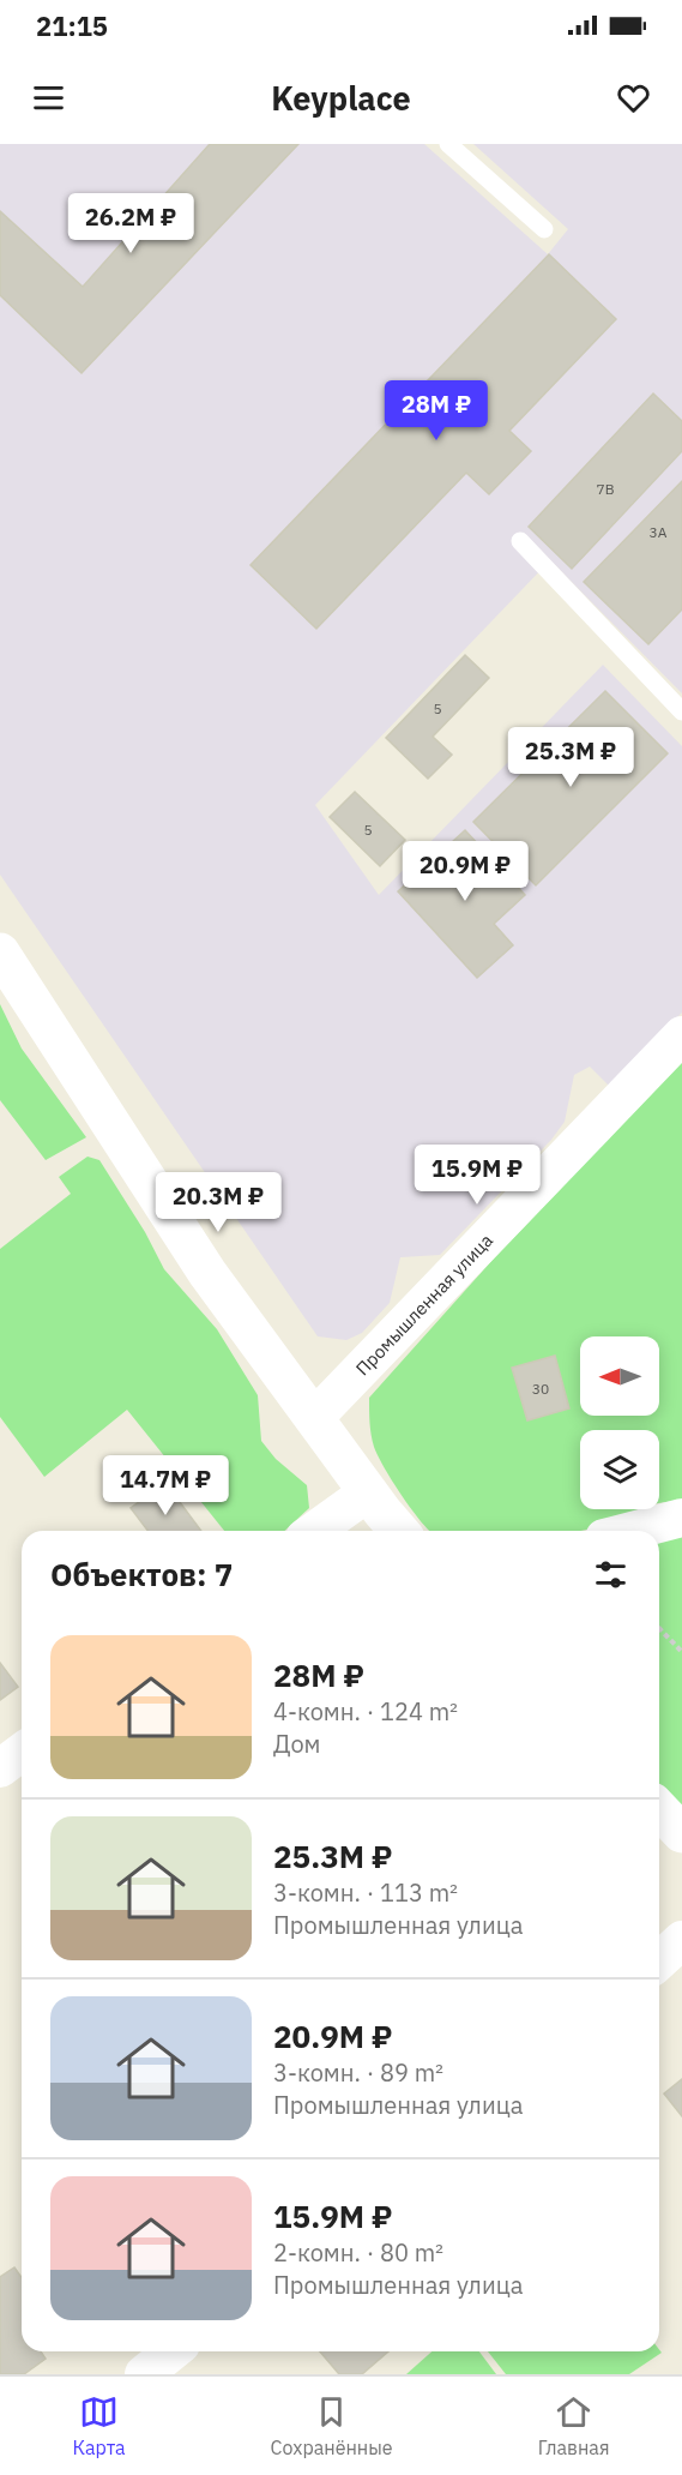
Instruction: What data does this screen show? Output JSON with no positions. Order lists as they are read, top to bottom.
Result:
{
  "streets": {
    "street": ["Промышленная улица"]
  },
  "house_numbers": [
    "7В",
    "3А",
    "5",
    "5",
    "30"
  ],
  "north": "left",
  "page": {
    "status": "21:15",
    "header": "Keyplace",
    "price": [
      "26.2M ₽",
      "28M ₽",
      "25.3M ₽",
      "20.9M ₽",
      "15.9M ₽",
      "20.3M ₽",
      "14.7M ₽"
    ],
    "heading": "Объектов: 7",
    "list": [
      {
        "name": "28M ₽",
        "note": "4-комн. · 124 m² · Дом"
      },
      {
        "name": "25.3M ₽",
        "note": "3-комн. · 113 m² · Промышленная улица"
      },
      {
        "name": "20.9M ₽",
        "note": "3-комн. · 89 m² · Промышленная улица"
      },
      {
        "name": "15.9M ₽",
        "note": "2-комн. · 80 m² · Промышленная улица"
      }
    ],
    "tabs": ["Карта", "Сохранённые", "Главная"]
  }
}
